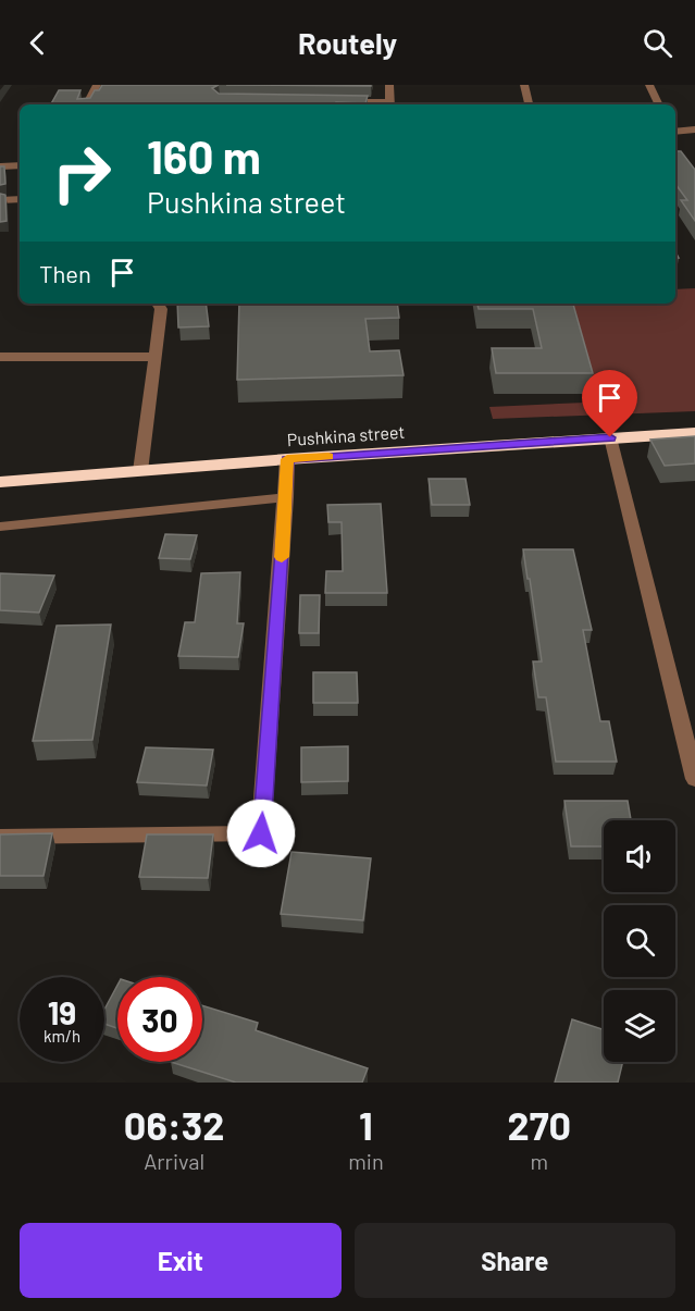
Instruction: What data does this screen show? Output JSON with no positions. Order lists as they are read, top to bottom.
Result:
{
  "streets": {
    "highway": ["Pushkina street"]
  },
  "page": {
    "header": "Routely",
    "turn": ["160 m", "Pushkina street"],
    "then": "Then",
    "speed": "19 km/h",
    "limit": "30",
    "eta": [
      "06:32",
      "Arrival",
      "1",
      "min",
      "270",
      "m"
    ],
    "buttons": ["Exit", "Share"]
  }
}
